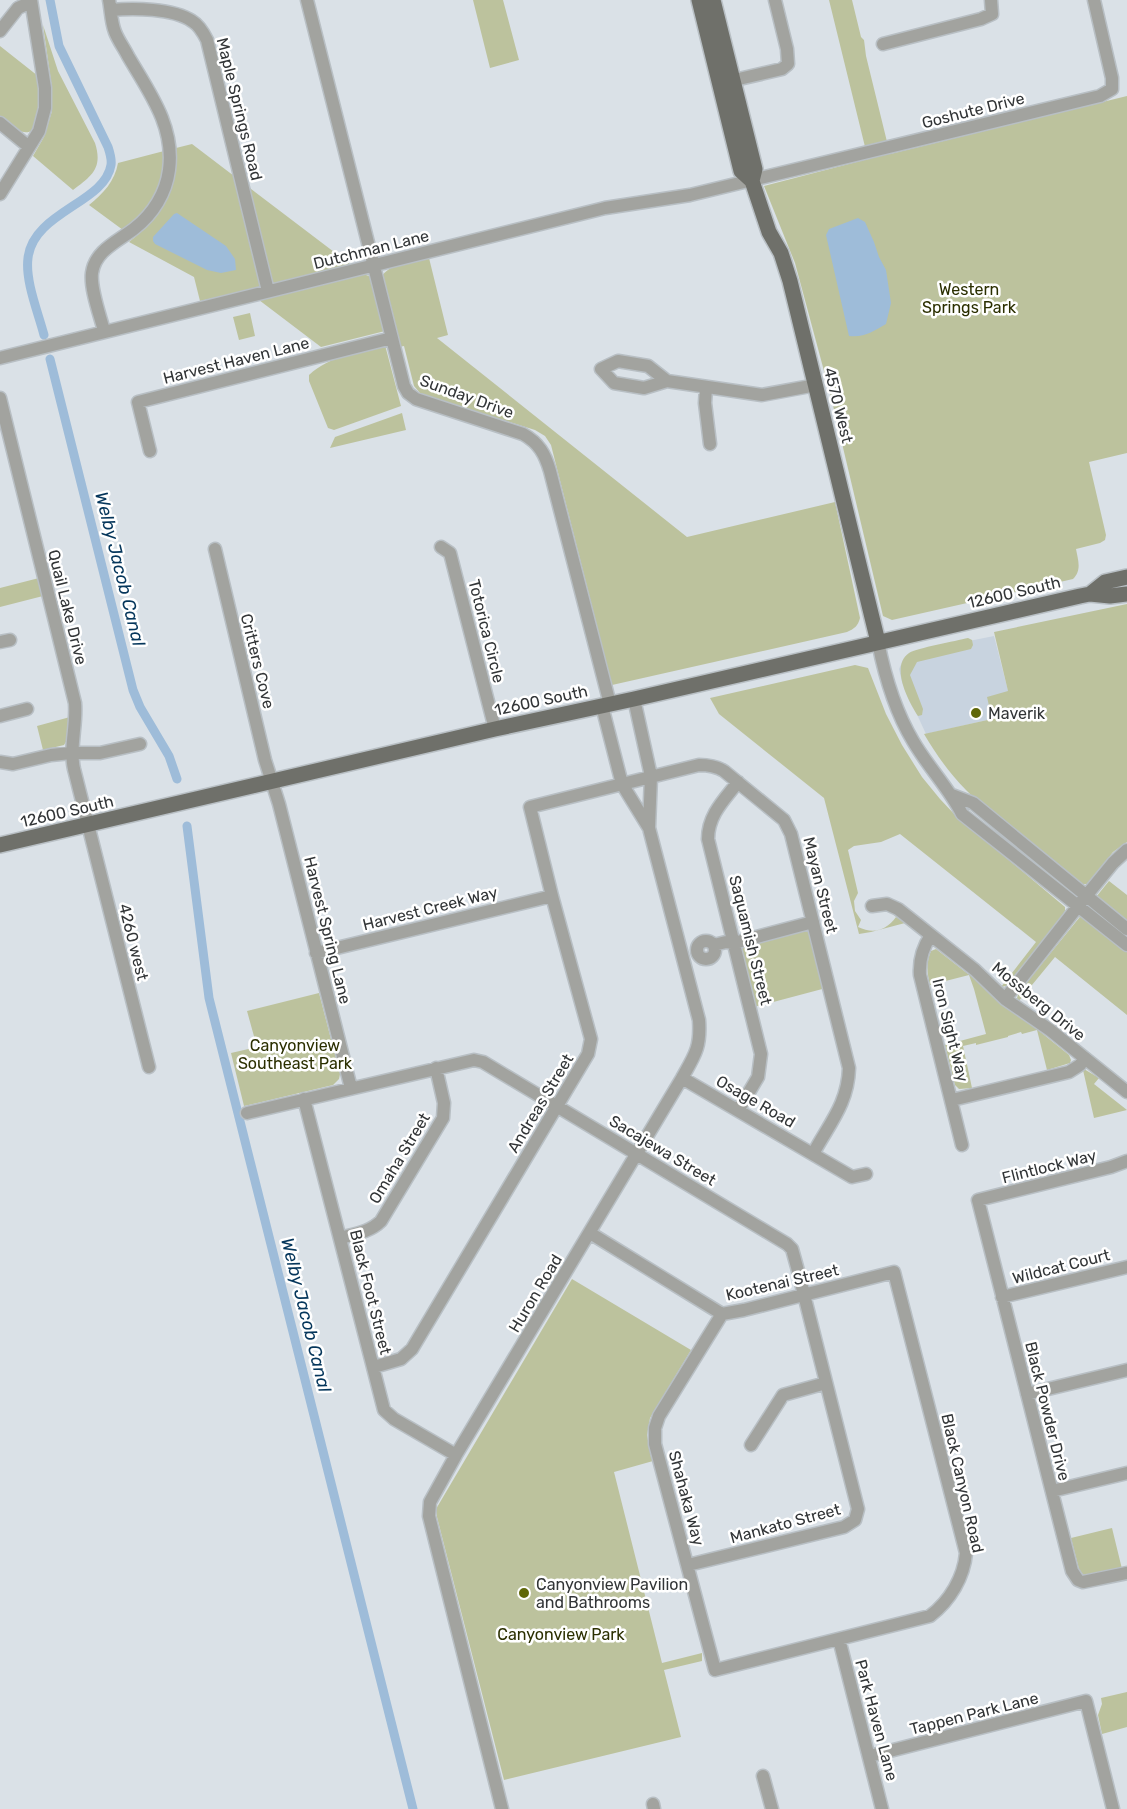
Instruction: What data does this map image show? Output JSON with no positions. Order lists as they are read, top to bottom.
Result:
{
  "streets": {
    "main road": ["4570 West", "12600 South"],
    "street": [
      "Maple Springs Road",
      "Goshute Drive",
      "Dutchman Lane",
      "Harvest Haven Lane",
      "Sunday Drive",
      "Quail Lake Drive",
      "Totorica Circle",
      "Critters Cove",
      "Mayan Street",
      "Harvest Creek Way",
      "Harvest Spring Lane",
      "Saquamish Street",
      "4260 west",
      "Mossberg Drive",
      "Iron Sight Way",
      "Osage Road",
      "Andreas Street",
      "Sacajewa Street",
      "Omaha Street",
      "Flintlock Way",
      "Wildcat Court",
      "Kootenai Street",
      "Black Foot Street",
      "Huron Road",
      "Black Powder Drive",
      "Black Canyon Road",
      "Shahaka Way",
      "Mankato Street",
      "Tappen Park Lane",
      "Park Haven Lane"
    ]
  },
  "crossings": [
    ["Maple Springs Road", "Dutchman Lane"],
    ["Goshute Drive", "Dutchman Lane"],
    ["Goshute Drive", "4570 West"],
    ["Dutchman Lane", "Sunday Drive"],
    ["Dutchman Lane", "4570 West"],
    ["Harvest Haven Lane", "Sunday Drive"],
    ["Sunday Drive", "12600 South"],
    ["Sunday Drive", "Huron Road"],
    ["4570 West", "12600 South"],
    ["12600 South", "Quail Lake Drive"],
    ["12600 South", "Totorica Circle"],
    ["12600 South", "Critters Cove"],
    ["12600 South", "Harvest Spring Lane"],
    ["12600 South", "4260 west"],
    ["12600 South", "Huron Road"],
    ["Quail Lake Drive", "4260 west"],
    ["Critters Cove", "Harvest Spring Lane"],
    ["Mayan Street", "Saquamish Street"],
    ["Mayan Street", "Osage Road"],
    ["Mayan Street", "Andreas Street"],
    ["Mayan Street", "Huron Road"],
    ["Harvest Creek Way", "Harvest Spring Lane"],
    ["Harvest Creek Way", "Andreas Street"],
    ["Harvest Spring Lane", "Sacajewa Street"],
    ["Saquamish Street", "Osage Road"],
    ["Mossberg Drive", "Iron Sight Way"],
    ["Osage Road", "Huron Road"],
    ["Andreas Street", "Sacajewa Street"],
    ["Andreas Street", "Black Foot Street"],
    ["Sacajewa Street", "Omaha Street"],
    ["Sacajewa Street", "Kootenai Street"],
    ["Sacajewa Street", "Black Foot Street"],
    ["Sacajewa Street", "Huron Road"],
    ["Sacajewa Street", "Mankato Street"],
    ["Omaha Street", "Black Foot Street"],
    ["Flintlock Way", "Black Powder Drive"],
    ["Wildcat Court", "Black Powder Drive"],
    ["Kootenai Street", "Huron Road"],
    ["Kootenai Street", "Black Canyon Road"],
    ["Kootenai Street", "Shahaka Way"],
    ["Black Foot Street", "Huron Road"],
    ["Black Canyon Road", "Shahaka Way"],
    ["Black Canyon Road", "Park Haven Lane"],
    ["Shahaka Way", "Mankato Street"],
    ["Tappen Park Lane", "Park Haven Lane"]
  ],
  "water": ["Welby Jacob Canal"],
  "parks": ["Western Springs Park", "Canyonview Southeast Park", "Canyonview Park"],
  "places": ["Maverik", "Canyonview Pavilion and Bathrooms"]
}
